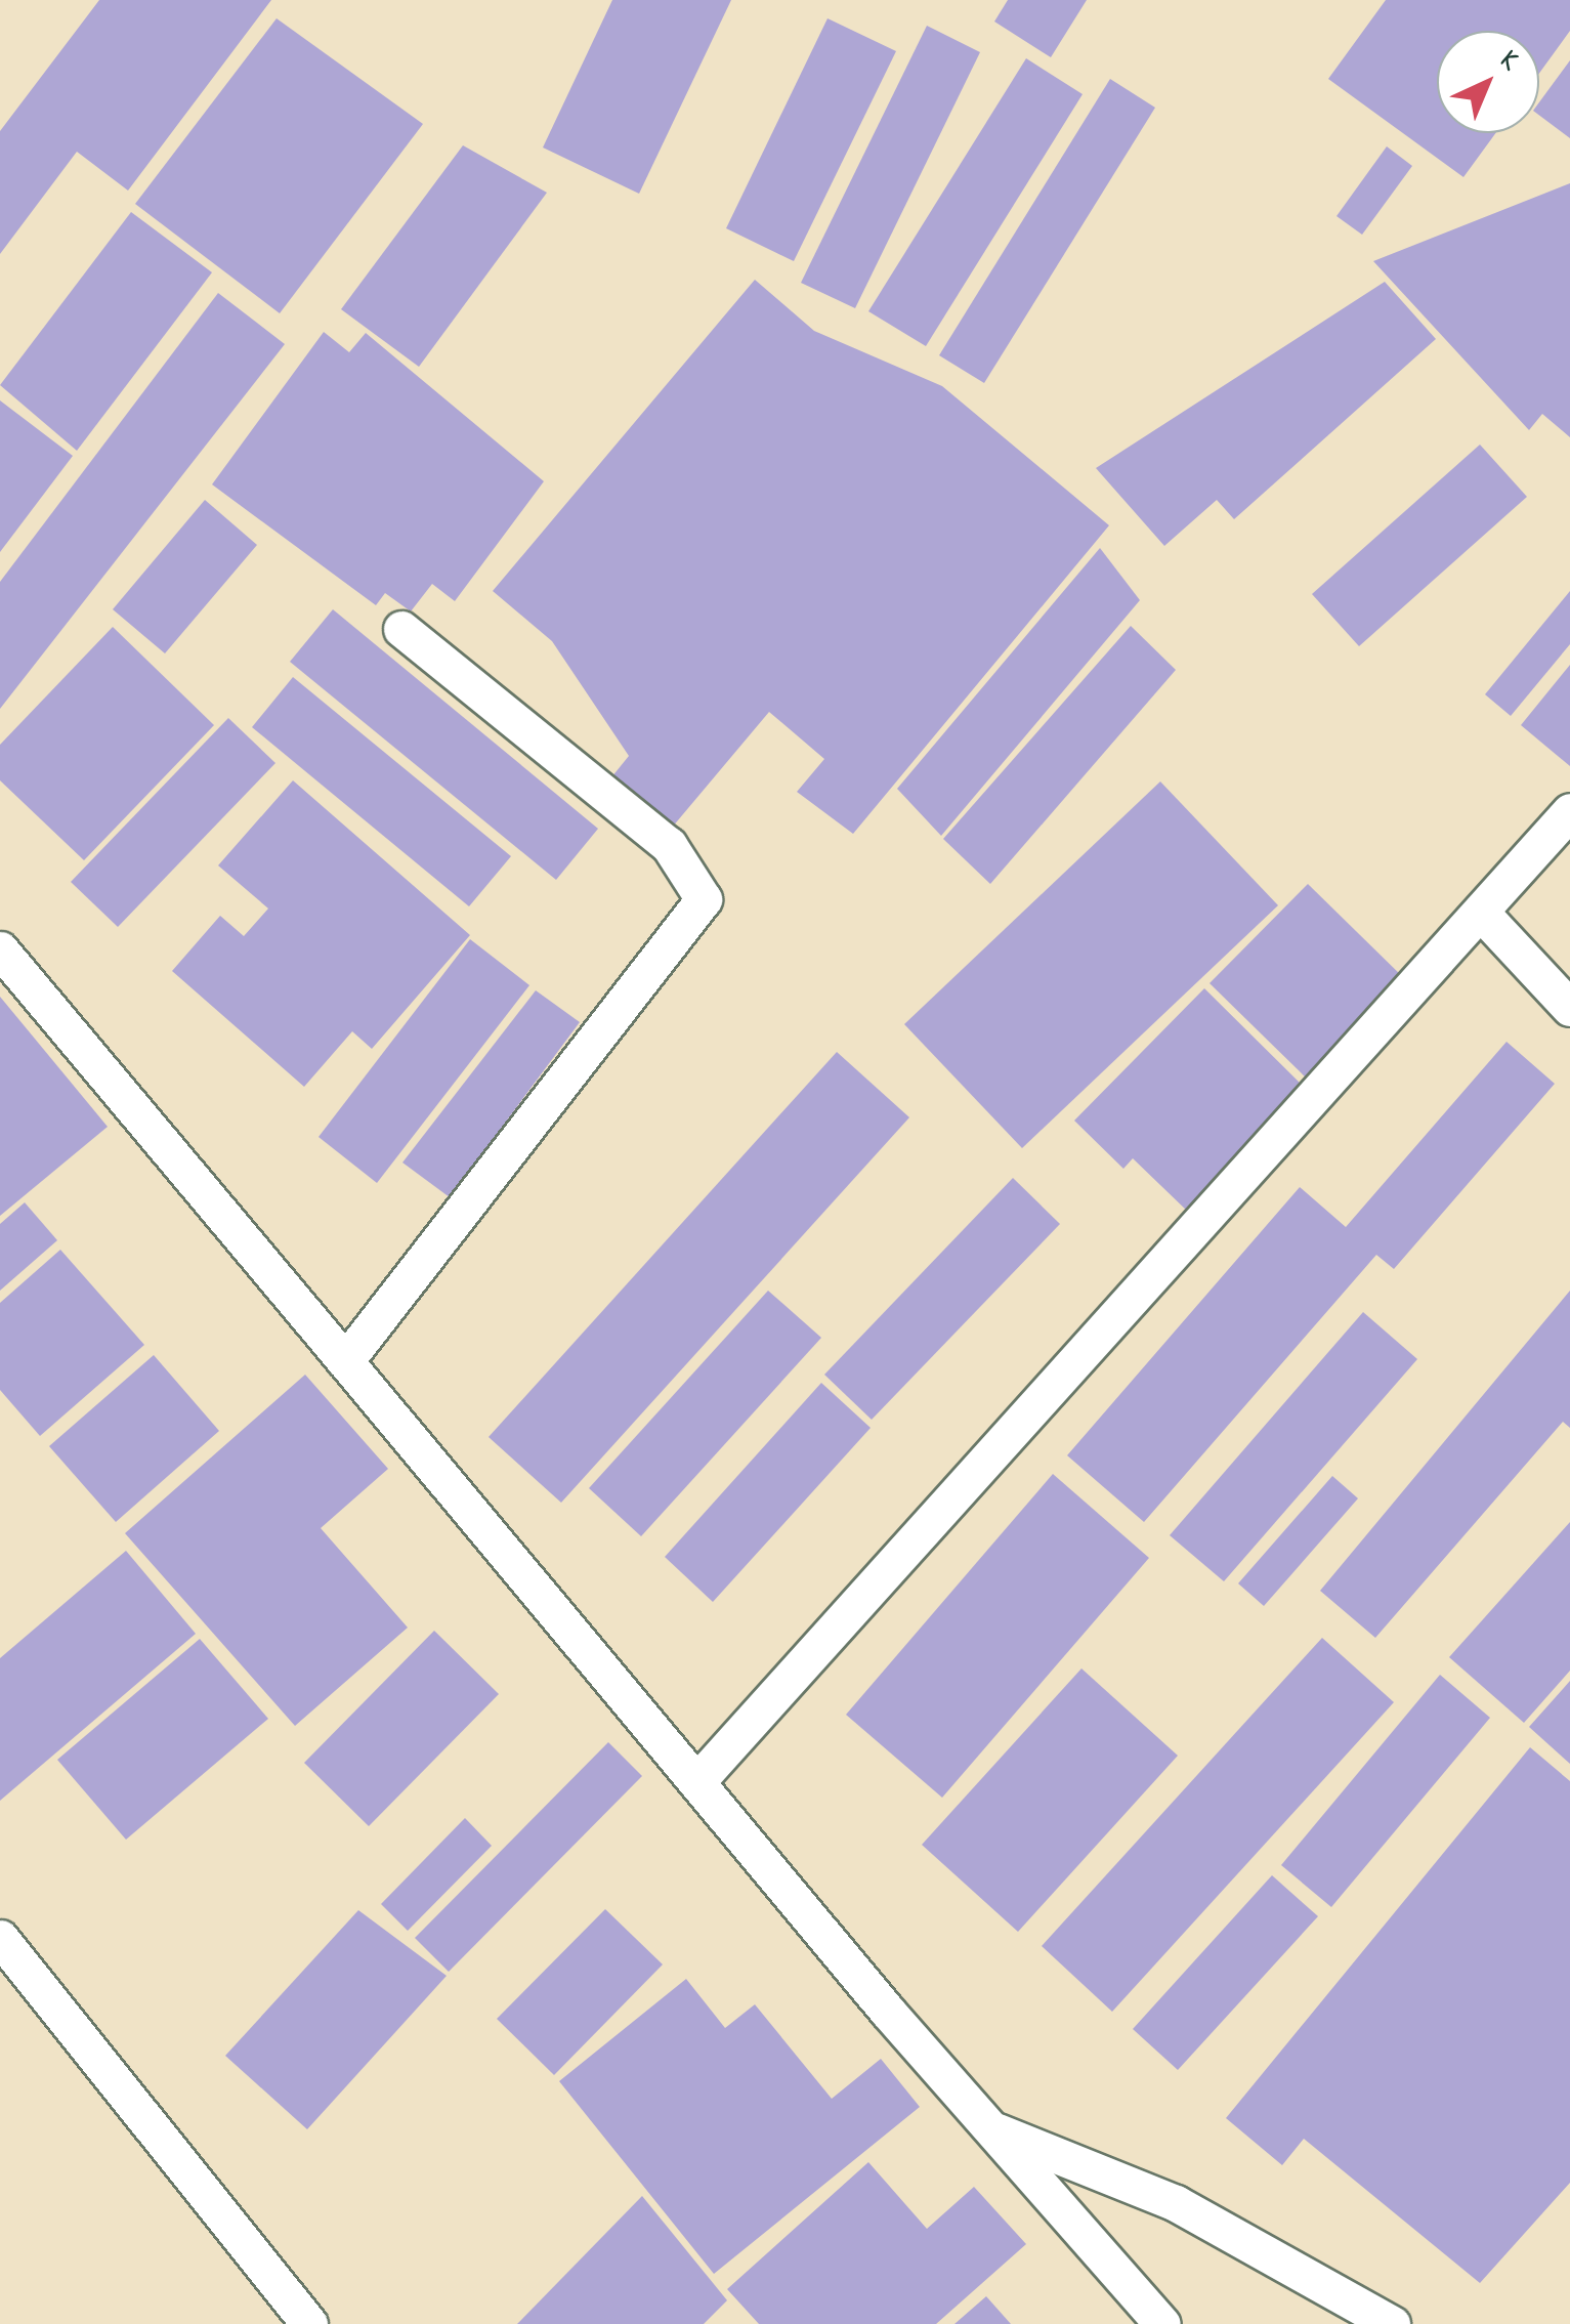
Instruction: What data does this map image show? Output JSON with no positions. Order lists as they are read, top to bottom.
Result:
{
  "north": "top right"
}
